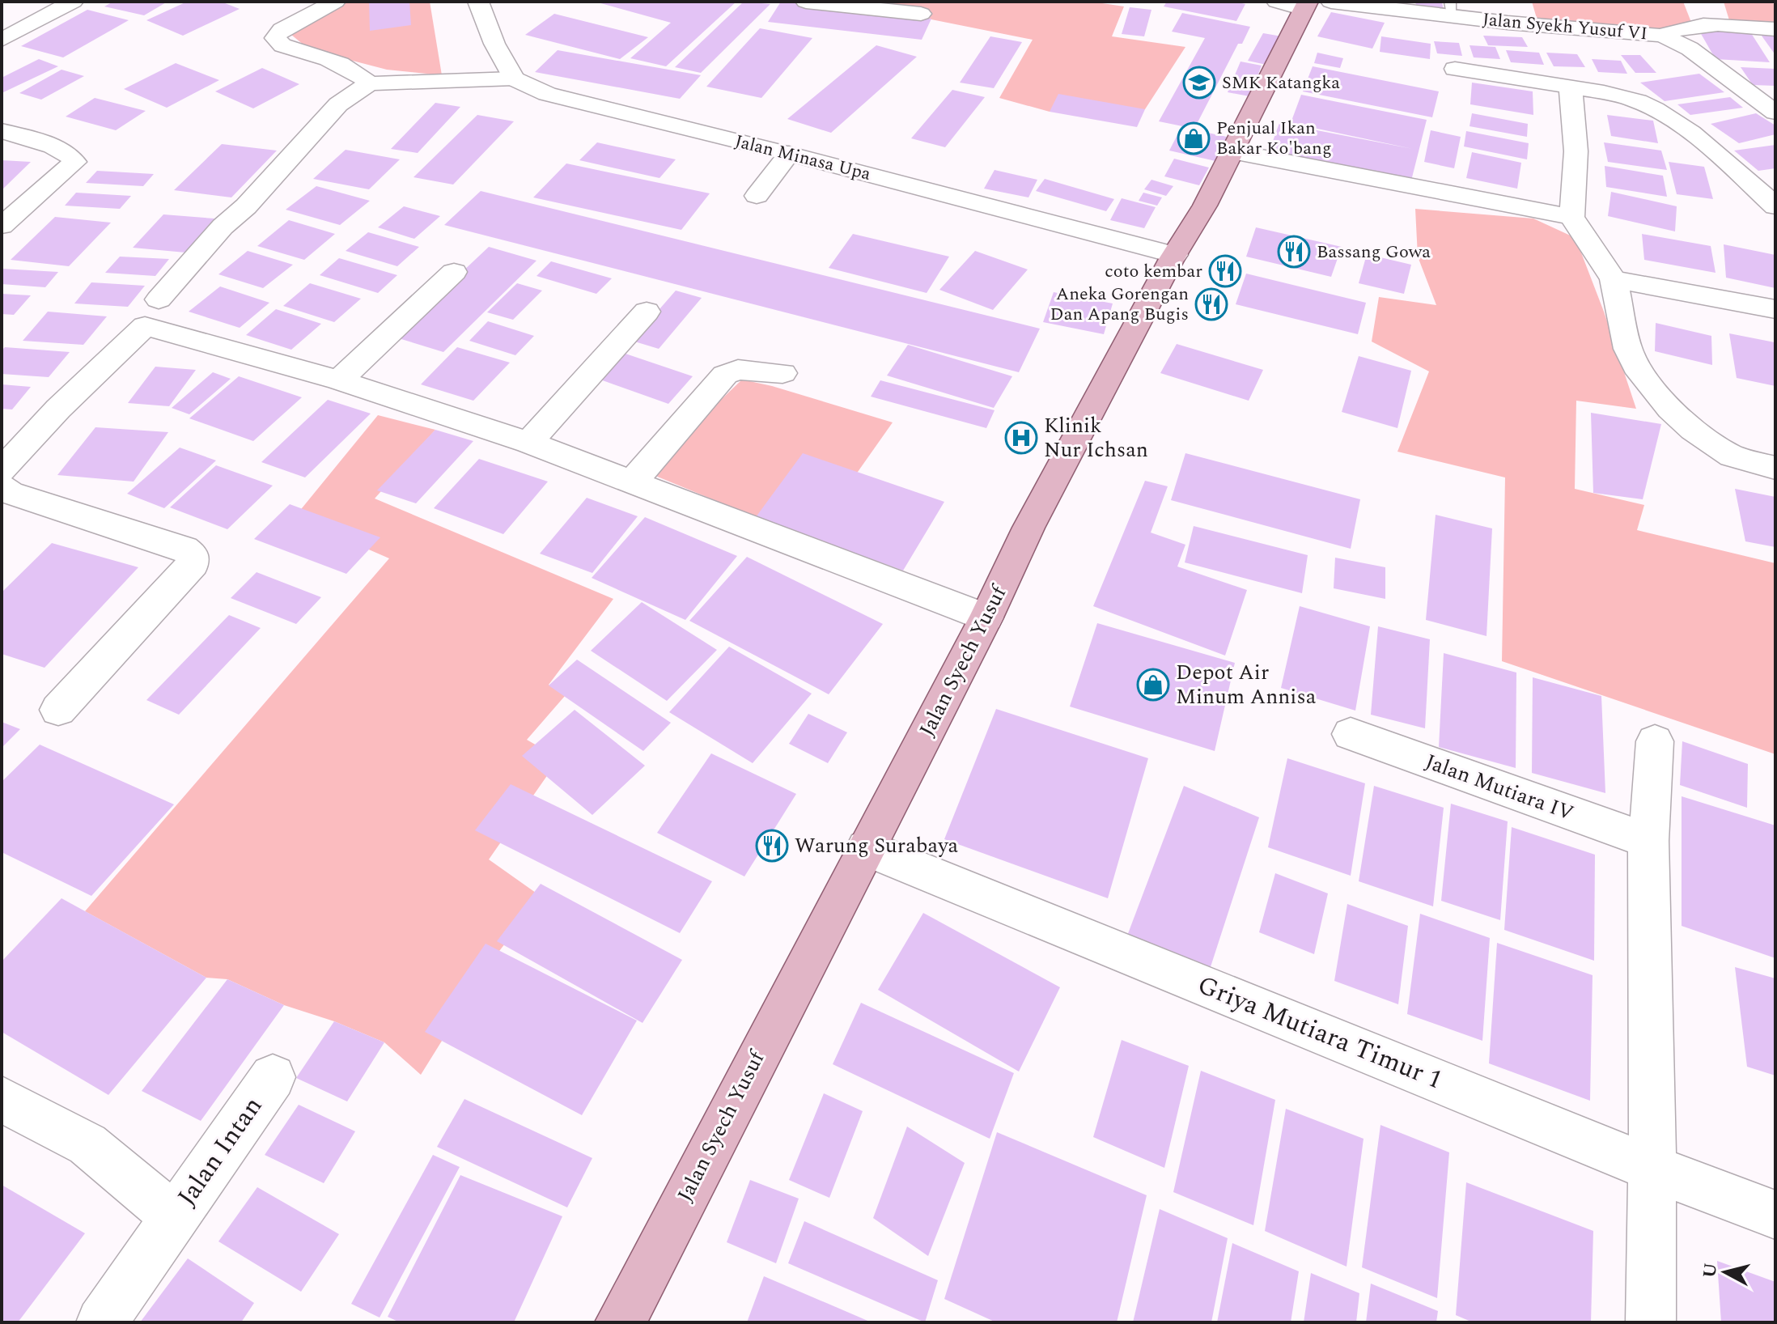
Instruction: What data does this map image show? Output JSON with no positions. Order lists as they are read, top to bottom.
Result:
{
  "streets": {
    "main road": ["Jalan Syech Yusuf"],
    "street": [
      "Jalan Syekh Yusuf VI",
      "Jalan Minasa Upa",
      "Jalan Mutiara IV",
      "Griya Mutiara Timur 1",
      "Jalan Intan"
    ]
  },
  "crossings": [
    ["Jalan Minasa Upa", "Jalan Syech Yusuf"],
    ["Jalan Syech Yusuf", "Griya Mutiara Timur 1"]
  ],
  "places": {
    "school or university": ["SMK Katangka"],
    "shop": ["Penjual Ikan Bakar Ko'bang", "Depot Air Minum Annisa"],
    "restaurant": [
      "Bassang Gowa",
      "coto kembar",
      "Aneka Gorengan Dan Apang Bugis",
      "Warung Surabaya"
    ],
    "hospital": ["Klinik Nur Ichsan"]
  },
  "north": "left"
}
